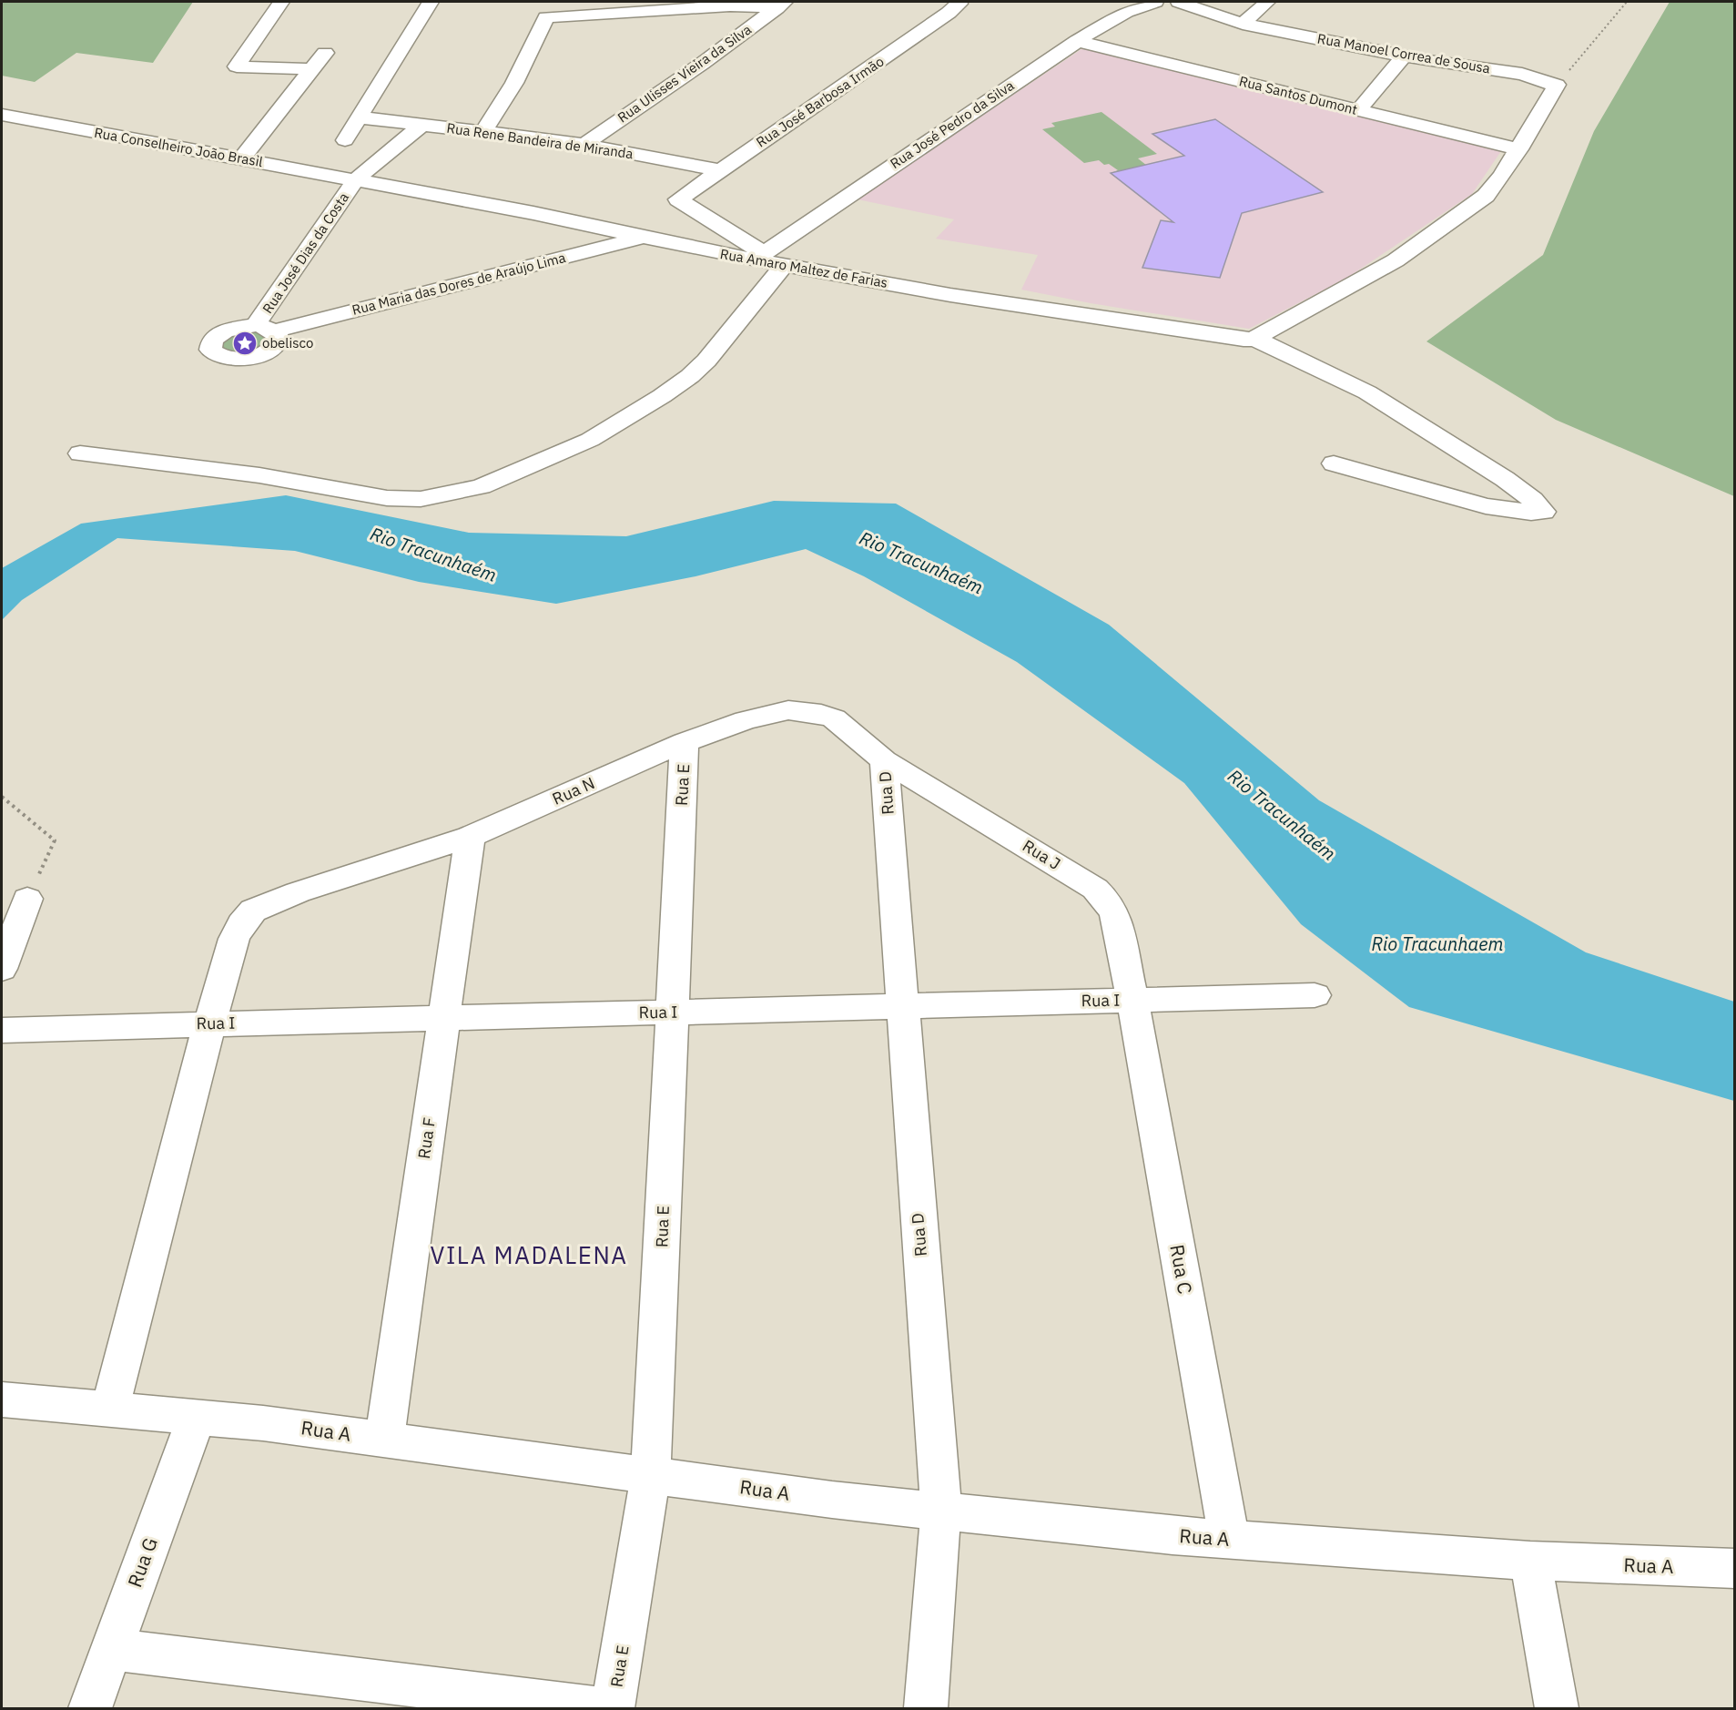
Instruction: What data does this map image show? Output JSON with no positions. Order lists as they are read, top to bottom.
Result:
{
  "streets": {
    "street": [
      "Rua Manoel Correa de Sousa",
      "Rua Ulisses Vieira da Silva",
      "Rua Santos Dumont",
      "Rua José Barbosa Irmão",
      "Rua José Pedro da Silva",
      "Rua Rene Bandeira de Miranda",
      "Rua Conselheiro João Brasil",
      "Rua José Dias da Costa",
      "Rua Amaro Maltez de Farias",
      "Rua Maria das Dores de Araújo Lima",
      "Rua E",
      "Rua N",
      "Rua D",
      "Rua J",
      "Rua I",
      "Rua F",
      "Rua C",
      "Rua A",
      "Rua G"
    ]
  },
  "crossings": [
    ["Rua Ulisses Vieira da Silva", "Rua Rene Bandeira de Miranda"],
    ["Rua Santos Dumont", "Rua José Pedro da Silva"],
    ["Rua José Barbosa Irmão", "Rua José Pedro da Silva"],
    ["Rua José Barbosa Irmão", "Rua Rene Bandeira de Miranda"],
    ["Rua José Barbosa Irmão", "Rua Amaro Maltez de Farias"],
    ["Rua José Pedro da Silva", "Rua Amaro Maltez de Farias"],
    ["Rua Rene Bandeira de Miranda", "Rua José Dias da Costa"],
    ["Rua Conselheiro João Brasil", "Rua José Dias da Costa"],
    ["Rua Conselheiro João Brasil", "Rua Amaro Maltez de Farias"],
    ["Rua José Dias da Costa", "Rua Amaro Maltez de Farias"],
    ["Rua José Dias da Costa", "Rua Maria das Dores de Araújo Lima"],
    ["Rua Amaro Maltez de Farias", "Rua Maria das Dores de Araújo Lima"],
    ["Rua E", "Rua N"],
    ["Rua E", "Rua I"],
    ["Rua E", "Rua A"],
    ["Rua N", "Rua D"],
    ["Rua N", "Rua J"],
    ["Rua N", "Rua I"],
    ["Rua N", "Rua F"],
    ["Rua D", "Rua J"],
    ["Rua D", "Rua I"],
    ["Rua D", "Rua A"],
    ["Rua J", "Rua I"],
    ["Rua J", "Rua C"],
    ["Rua I", "Rua F"],
    ["Rua I", "Rua C"],
    ["Rua F", "Rua A"],
    ["Rua C", "Rua A"],
    ["Rua A", "Rua G"]
  ],
  "districts": ["VILA MADALENA"],
  "water": ["Rio Tracunhaém", "Rio Tracunhaem"],
  "places": {
    "place": ["obelisco"]
  }
}
